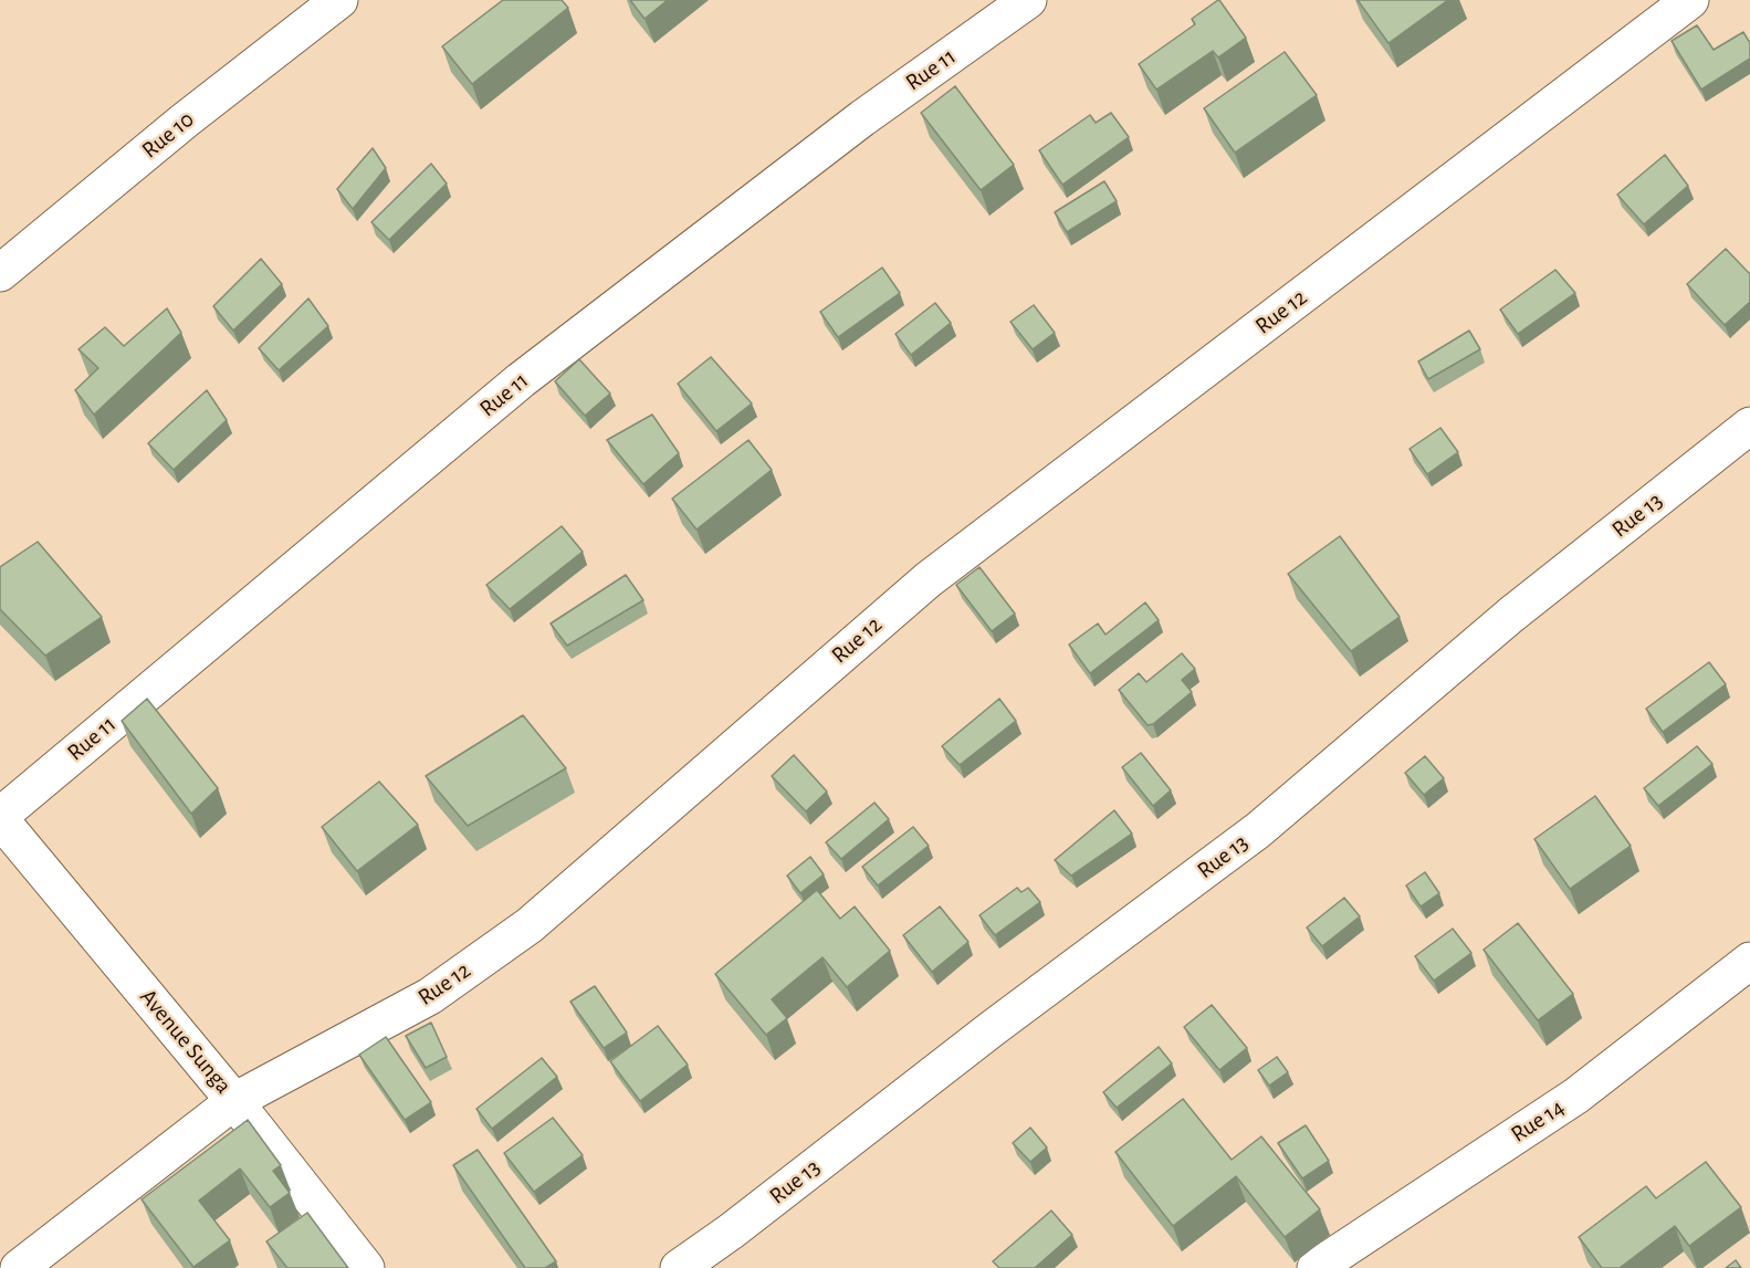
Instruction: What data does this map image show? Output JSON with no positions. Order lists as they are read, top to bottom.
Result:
{
  "streets": {
    "street": [
      "Rue 11",
      "Rue 10",
      "Rue 12",
      "Rue 13",
      "Avenue Sunga",
      "Rue 14"
    ]
  },
  "crossings": [
    ["Rue 11", "Avenue Sunga"],
    ["Rue 12", "Avenue Sunga"]
  ]
}
